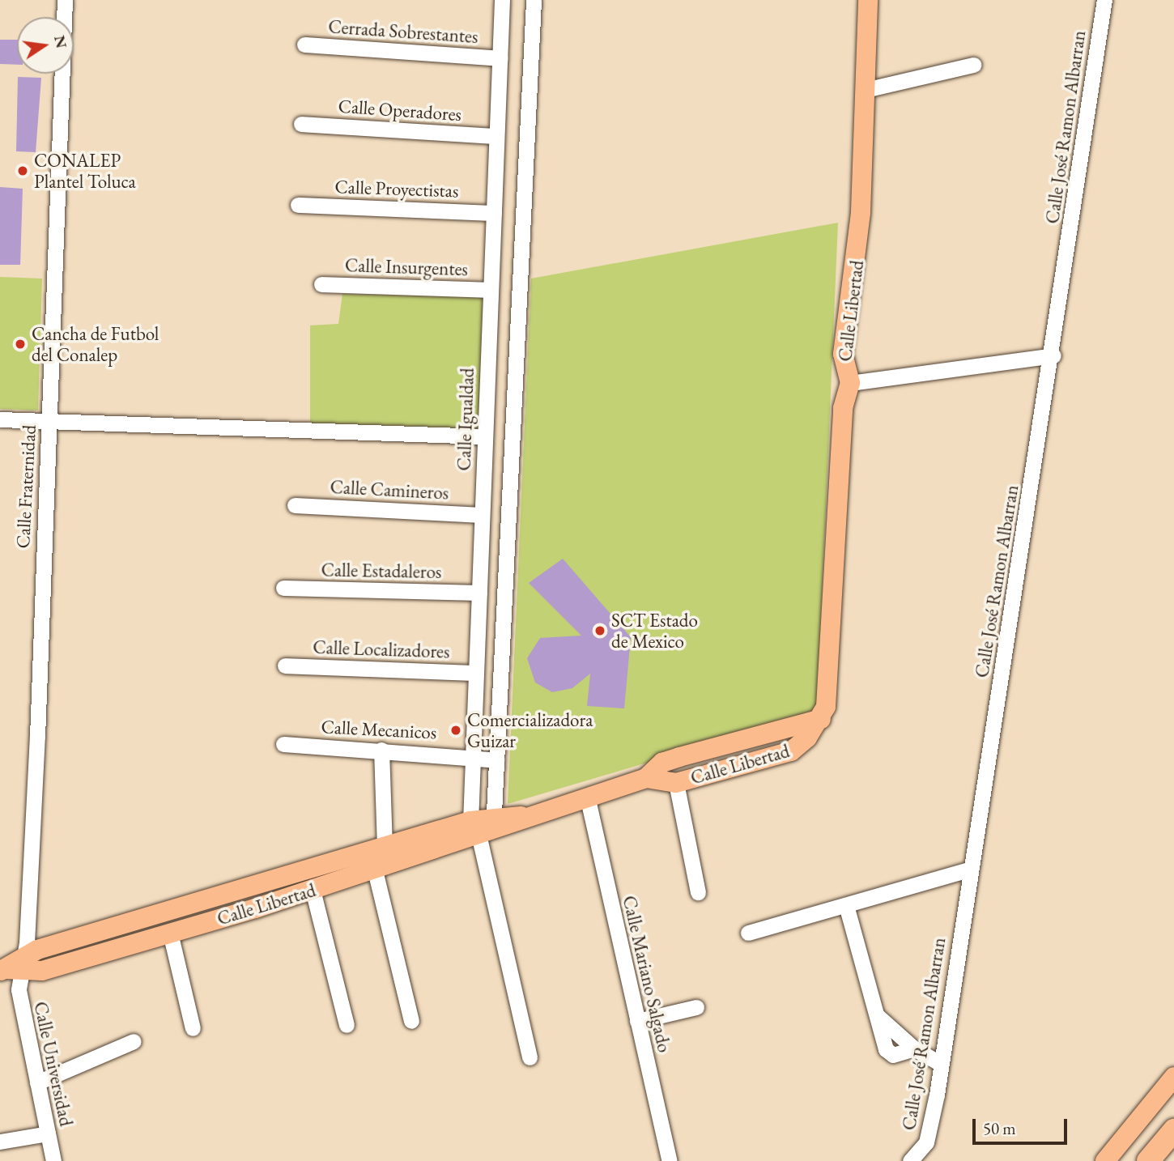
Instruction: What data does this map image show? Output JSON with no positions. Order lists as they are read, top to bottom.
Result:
{
  "streets": {
    "main road": ["Calle Libertad"],
    "street": [
      "Cerrada Sobrestantes",
      "Calle Operadores",
      "Calle José Ramon Albarran",
      "Calle Proyectistas",
      "Calle Insurgentes",
      "Calle Igualdad",
      "Calle Fraternidad",
      "Calle Camineros",
      "Calle Estadaleros",
      "Calle Localizadores",
      "Calle Mecanicos",
      "Calle Mariano Salgado",
      "Calle Universidad"
    ]
  },
  "crossings": [
    ["Cerrada Sobrestantes", "Calle Igualdad"],
    ["Calle Operadores", "Calle Igualdad"],
    ["Calle Proyectistas", "Calle Igualdad"],
    ["Calle Insurgentes", "Calle Igualdad"],
    ["Calle Libertad", "Calle Igualdad"],
    ["Calle Libertad", "Calle Fraternidad"],
    ["Calle Libertad", "Calle Mariano Salgado"],
    ["Calle Libertad", "Calle Universidad"],
    ["Calle Igualdad", "Calle Camineros"],
    ["Calle Igualdad", "Calle Estadaleros"],
    ["Calle Igualdad", "Calle Localizadores"],
    ["Calle Igualdad", "Calle Mecanicos"],
    ["Calle Fraternidad", "Calle Universidad"]
  ],
  "places": [
    "CONALEP Plantel Toluca",
    "Cancha de Futbol del Conalep",
    "SCT Estado de Mexico",
    "Comercializadora Guizar"
  ],
  "scale_bar": "50 m",
  "north": "right"
}
